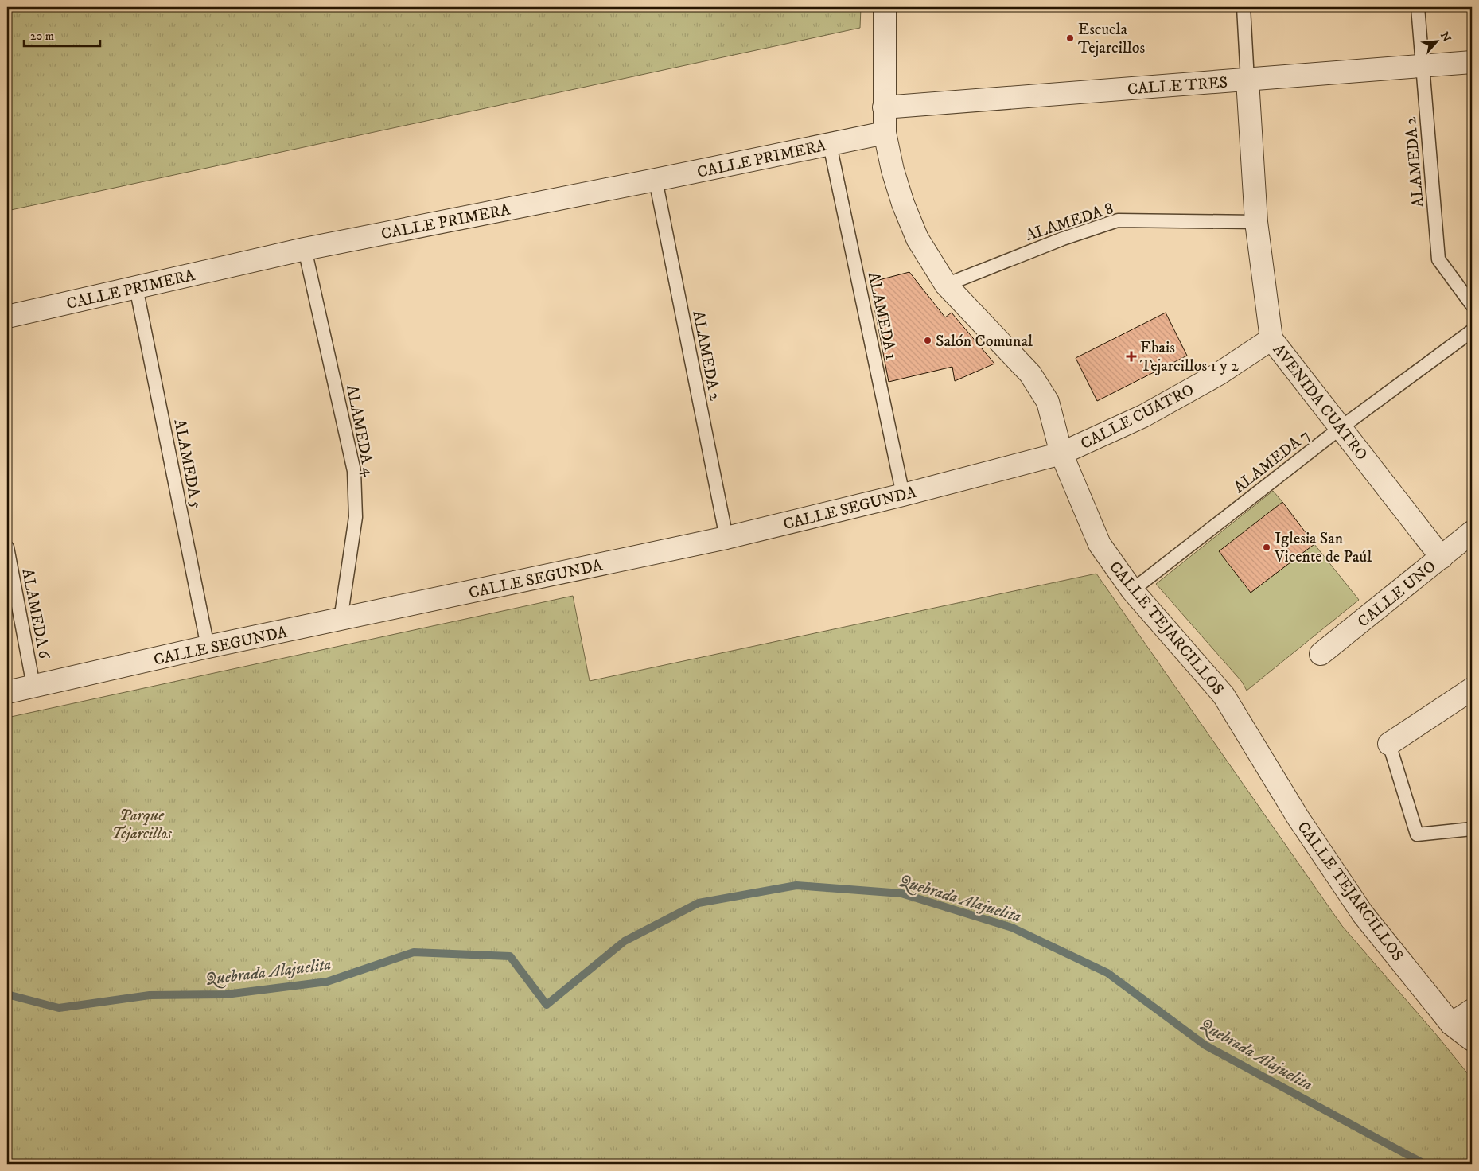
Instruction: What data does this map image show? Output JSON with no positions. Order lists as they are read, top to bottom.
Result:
{
  "streets": {
    "street": [
      "CALLE TRES",
      "CALLE PRIMERA",
      "AVENIDA CUATRO",
      "CALLE CUATRO",
      "CALLE SEGUNDA",
      "CALLE UNO",
      "CALLE TEJARCILLOS"
    ],
    "lane": [
      "ALAMEDA 2",
      "ALAMEDA 8",
      "ALAMEDA 1",
      "ALAMEDA 4",
      "ALAMEDA 7",
      "ALAMEDA 5",
      "ALAMEDA 6"
    ]
  },
  "crossings": [
    ["CALLE TRES", "ALAMEDA 2"],
    ["CALLE TRES", "AVENIDA CUATRO"],
    ["CALLE TRES", "CALLE TEJARCILLOS"],
    ["CALLE PRIMERA", "ALAMEDA 2"],
    ["CALLE PRIMERA", "ALAMEDA 1"],
    ["CALLE PRIMERA", "ALAMEDA 4"],
    ["CALLE PRIMERA", "ALAMEDA 5"],
    ["CALLE PRIMERA", "CALLE TEJARCILLOS"],
    ["ALAMEDA 2", "CALLE SEGUNDA"],
    ["ALAMEDA 8", "AVENIDA CUATRO"],
    ["ALAMEDA 8", "CALLE TEJARCILLOS"],
    ["ALAMEDA 1", "CALLE SEGUNDA"],
    ["AVENIDA CUATRO", "CALLE CUATRO"],
    ["AVENIDA CUATRO", "ALAMEDA 7"],
    ["AVENIDA CUATRO", "CALLE UNO"],
    ["CALLE CUATRO", "CALLE SEGUNDA"],
    ["CALLE CUATRO", "CALLE TEJARCILLOS"],
    ["ALAMEDA 4", "CALLE SEGUNDA"],
    ["ALAMEDA 7", "CALLE TEJARCILLOS"],
    ["ALAMEDA 5", "CALLE SEGUNDA"],
    ["CALLE SEGUNDA", "ALAMEDA 6"],
    ["CALLE SEGUNDA", "CALLE TEJARCILLOS"]
  ],
  "water": ["Quebrada Alajuelita"],
  "parks": ["Parque Tejarcillos"],
  "places": {
    "other": ["Escuela Tejarcillos", "Salón Comunal", "Iglesia San Vicente de Paúl"],
    "health": ["Ebais Tejarcillos 1 y 2"]
  },
  "scale_bar": "20 m",
  "north": "top right"
}
